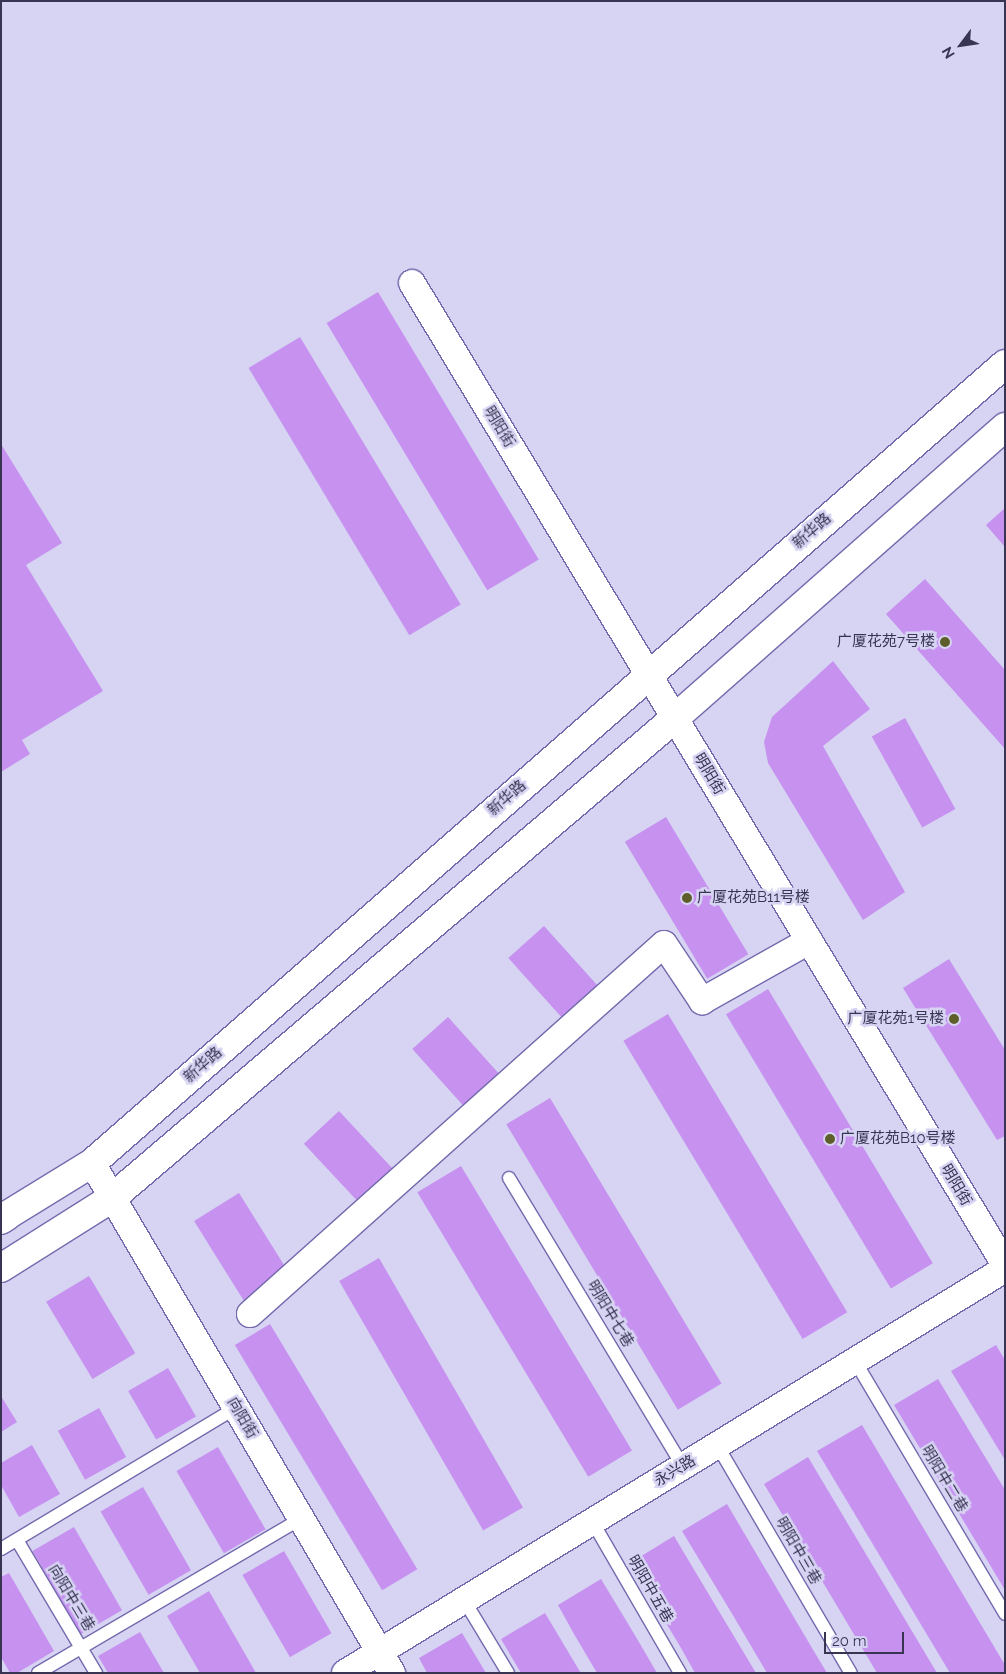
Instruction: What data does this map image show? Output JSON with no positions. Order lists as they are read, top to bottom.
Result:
{
  "streets": {
    "street": [
      "明阳街",
      "新华路",
      "向阳街",
      "永兴路"
    ],
    "lane": [
      "明阳中七巷",
      "明阳中二巷",
      "明阳中三巷",
      "明阳中五巷",
      "向阳中三巷"
    ]
  },
  "crossings": [
    ["明阳街", "新华路"],
    ["明阳街", "永兴路"],
    ["新华路", "向阳街"],
    ["明阳中七巷", "永兴路"],
    ["向阳街", "永兴路"],
    ["永兴路", "明阳中二巷"],
    ["永兴路", "明阳中三巷"],
    ["永兴路", "明阳中五巷"]
  ],
  "places": [
    "广厦花苑7号楼",
    "广厦花苑B11号楼",
    "广厦花苑1号楼",
    "广厦花苑B10号楼"
  ],
  "scale_bar": "20 m",
  "north": "bottom left"
}
